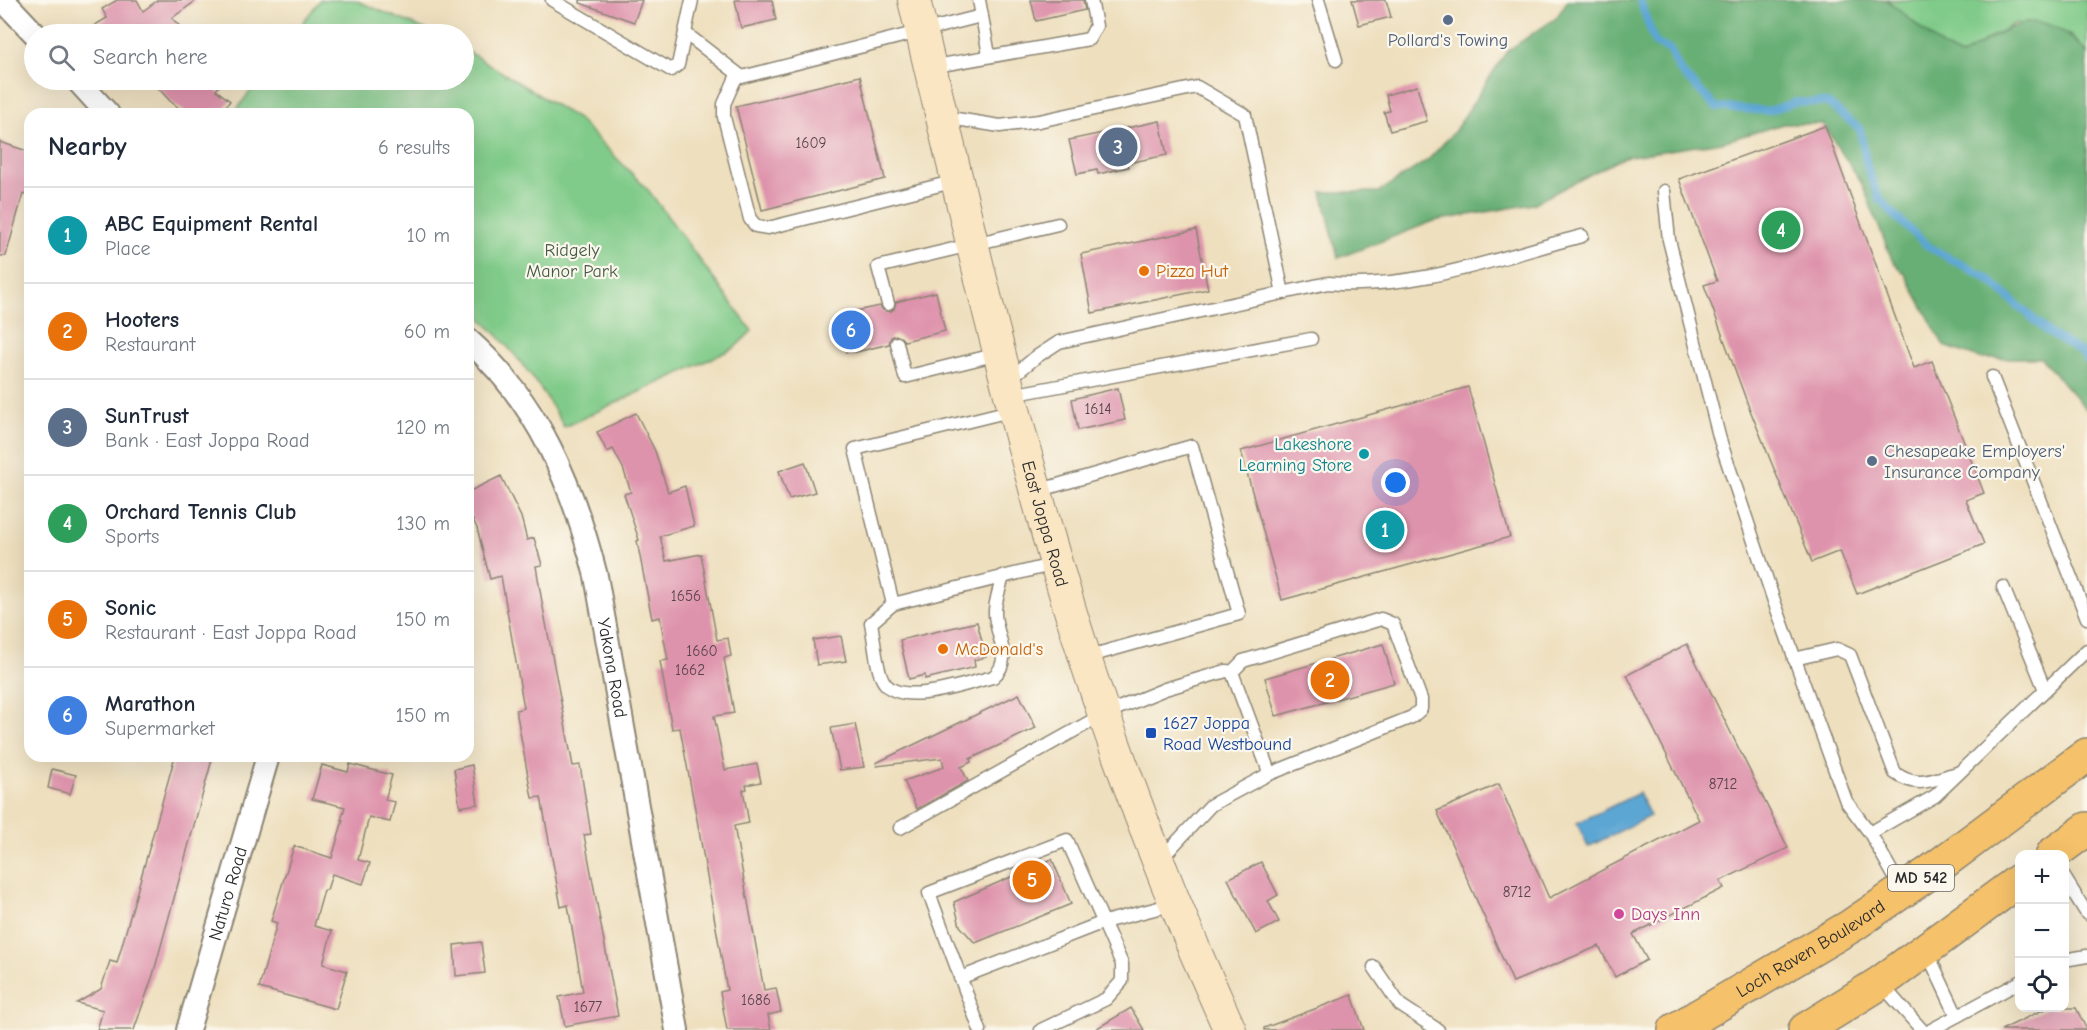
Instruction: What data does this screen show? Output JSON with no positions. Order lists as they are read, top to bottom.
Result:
{
  "streets": {
    "main road": ["East Joppa Road", "MD 542", "Loch Raven Boulevard"],
    "street": ["Yakona Road", "Naturo Road"]
  },
  "parks": ["Ridgely Manor Park"],
  "places": {
    "other": [
      "Pollard's Towing",
      "Pizza Hut",
      "Lakeshore Learning Store",
      "Chesapeake Employers' Insurance Company",
      "McDonald's",
      "Days Inn"
    ],
    "transit": ["1627 Joppa Road Westbound"]
  },
  "house_numbers": [
    "1609",
    "1614",
    "1656",
    "1660",
    "1662",
    "8712",
    "8712",
    "1686",
    "1677"
  ],
  "page": {
    "search": "Search here",
    "heading": ["Nearby", "6 results"],
    "pins": [
      "3",
      "4",
      "6",
      "1",
      "2",
      "5"
    ],
    "list": [
      {
        "mark": "1",
        "name": "ABC Equipment Rental",
        "note": "Place",
        "value": "10 m"
      },
      {
        "mark": "2",
        "name": "Hooters",
        "note": "Restaurant",
        "value": "60 m"
      },
      {
        "mark": "3",
        "name": "SunTrust",
        "note": "Bank · East Joppa Road",
        "value": "120 m"
      },
      {
        "mark": "4",
        "name": "Orchard Tennis Club",
        "note": "Sports",
        "value": "130 m"
      },
      {
        "mark": "5",
        "name": "Sonic",
        "note": "Restaurant · East Joppa Road",
        "value": "150 m"
      },
      {
        "mark": "6",
        "name": "Marathon",
        "note": "Supermarket",
        "value": "150 m"
      }
    ],
    "map_buttons": ["+", "−"]
  }
}
